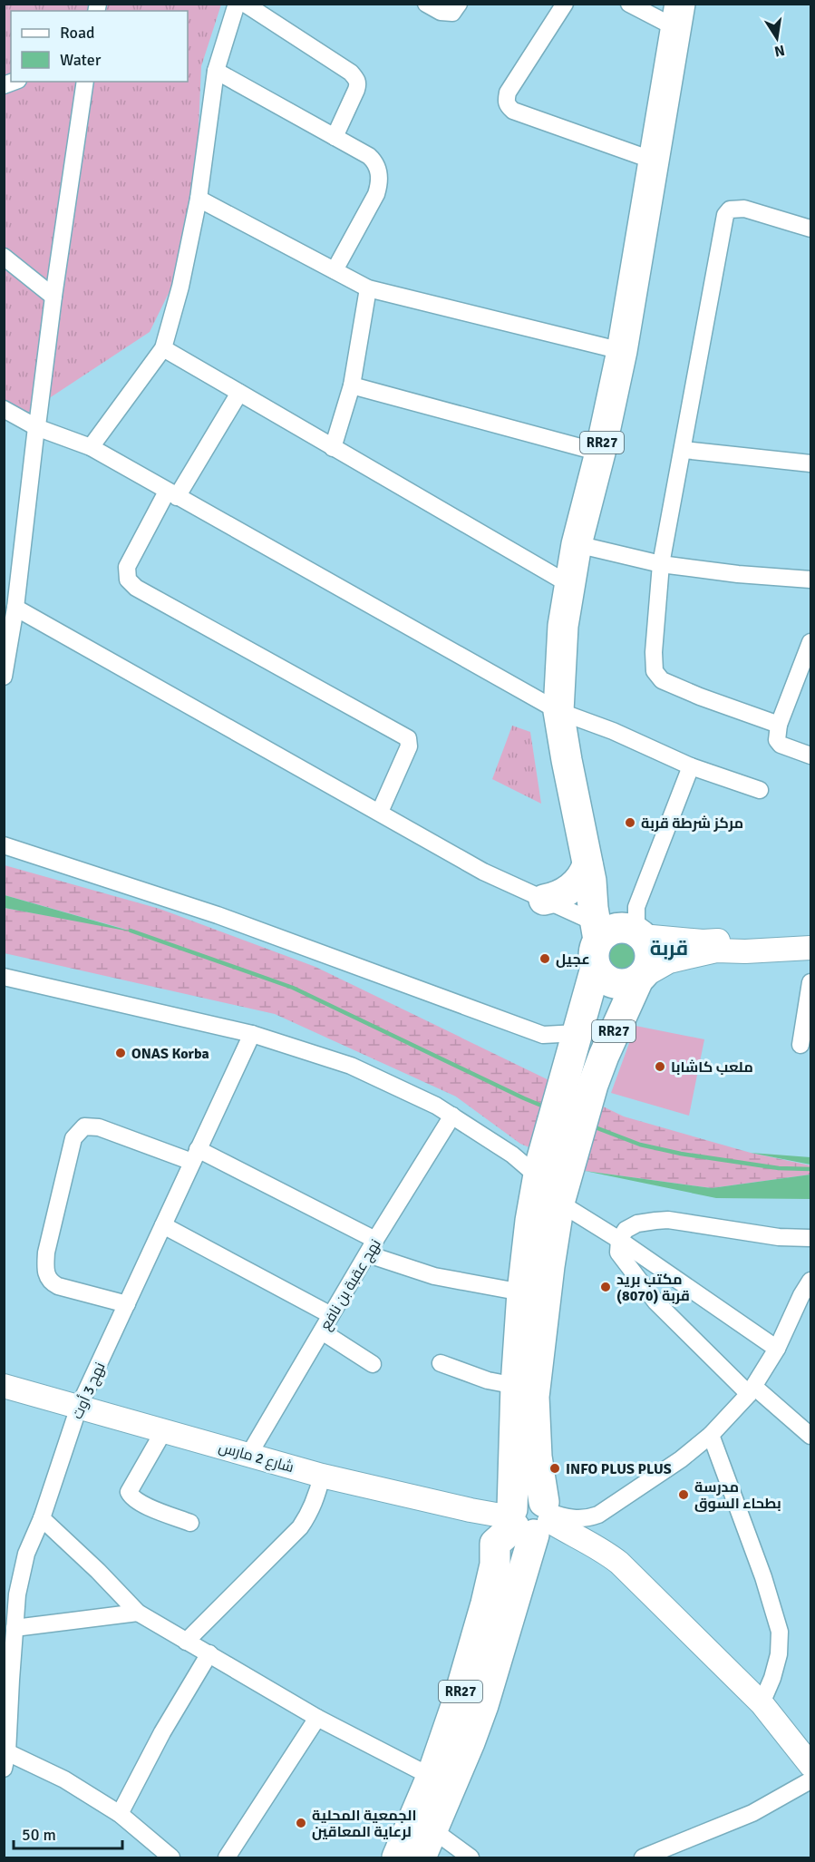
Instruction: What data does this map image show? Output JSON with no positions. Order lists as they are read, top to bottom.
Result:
{
  "streets": {
    "highway": ["RR27"],
    "street": ["نهج عقبة بن نافع", "نهج 3 أوت", "شارع 2 مارس"]
  },
  "crossings": [
    ["RR27", "شارع 2 مارس"],
    ["نهج عقبة بن نافع", "شارع 2 مارس"],
    ["نهج 3 أوت", "شارع 2 مارس"]
  ],
  "districts": ["قربة"],
  "places": [
    "مركز شرطة قربة",
    "عجيل",
    "ONAS Korba",
    "ملعب كاشابا",
    "مكتب بريد قربة (8070)",
    "INFO PLUS PLUS",
    "مدرسة بطحاء السوق",
    "الجمعية المحلية لرعاية المعاقين"
  ],
  "legend": ["Road", "Water"],
  "scale_bar": "50 m",
  "north": "bottom"
}
